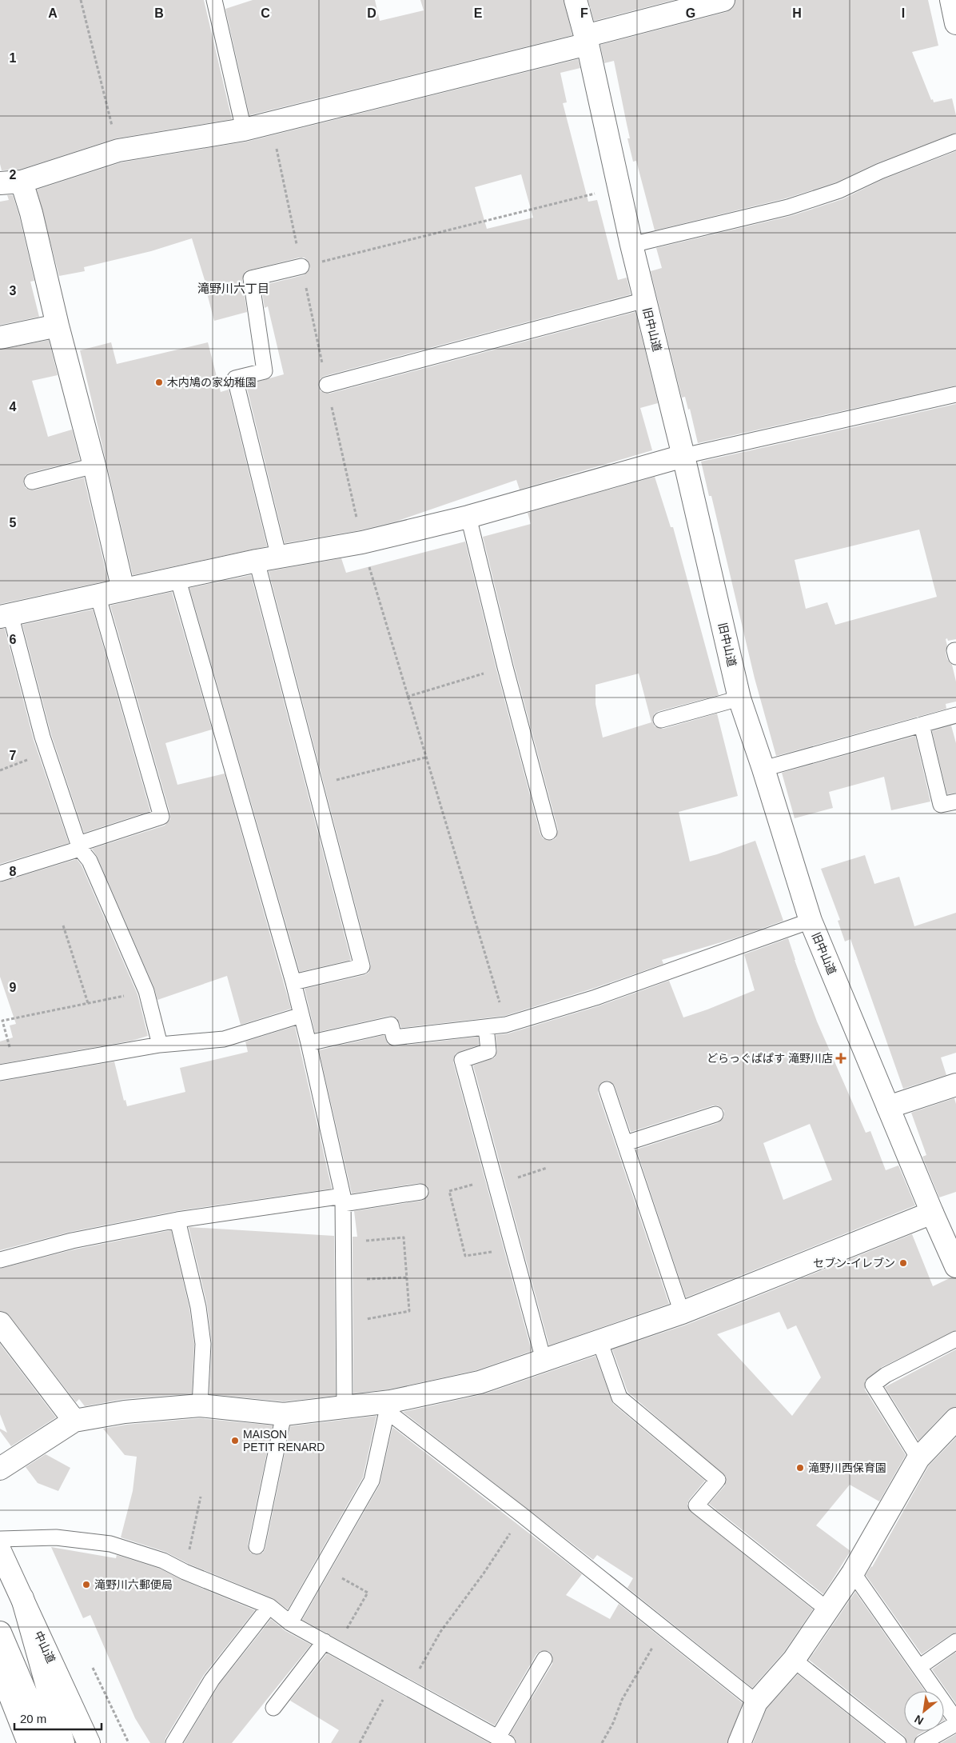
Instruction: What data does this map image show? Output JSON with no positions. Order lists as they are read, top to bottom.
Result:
{
  "streets": {
    "main road": ["旧中山道", "中山道"]
  },
  "districts": ["滝野川六丁目"],
  "places": {
    "other": [
      "木内鳩の家幼稚園",
      "セブン-イレブン",
      "MAISON PETIT RENARD",
      "滝野川西保育園",
      "滝野川六郵便局"
    ],
    "health": ["どらっぐぱぱす 滝野川店"]
  },
  "scale_bar": "20 m",
  "north": "bottom left",
  "grid": {
    "columns": [
      "A",
      "B",
      "C",
      "D",
      "E",
      "F",
      "G",
      "H",
      "I"
    ],
    "rows": [
      "1",
      "2",
      "3",
      "4",
      "5",
      "6",
      "7",
      "8",
      "9"
    ]
  }
}
